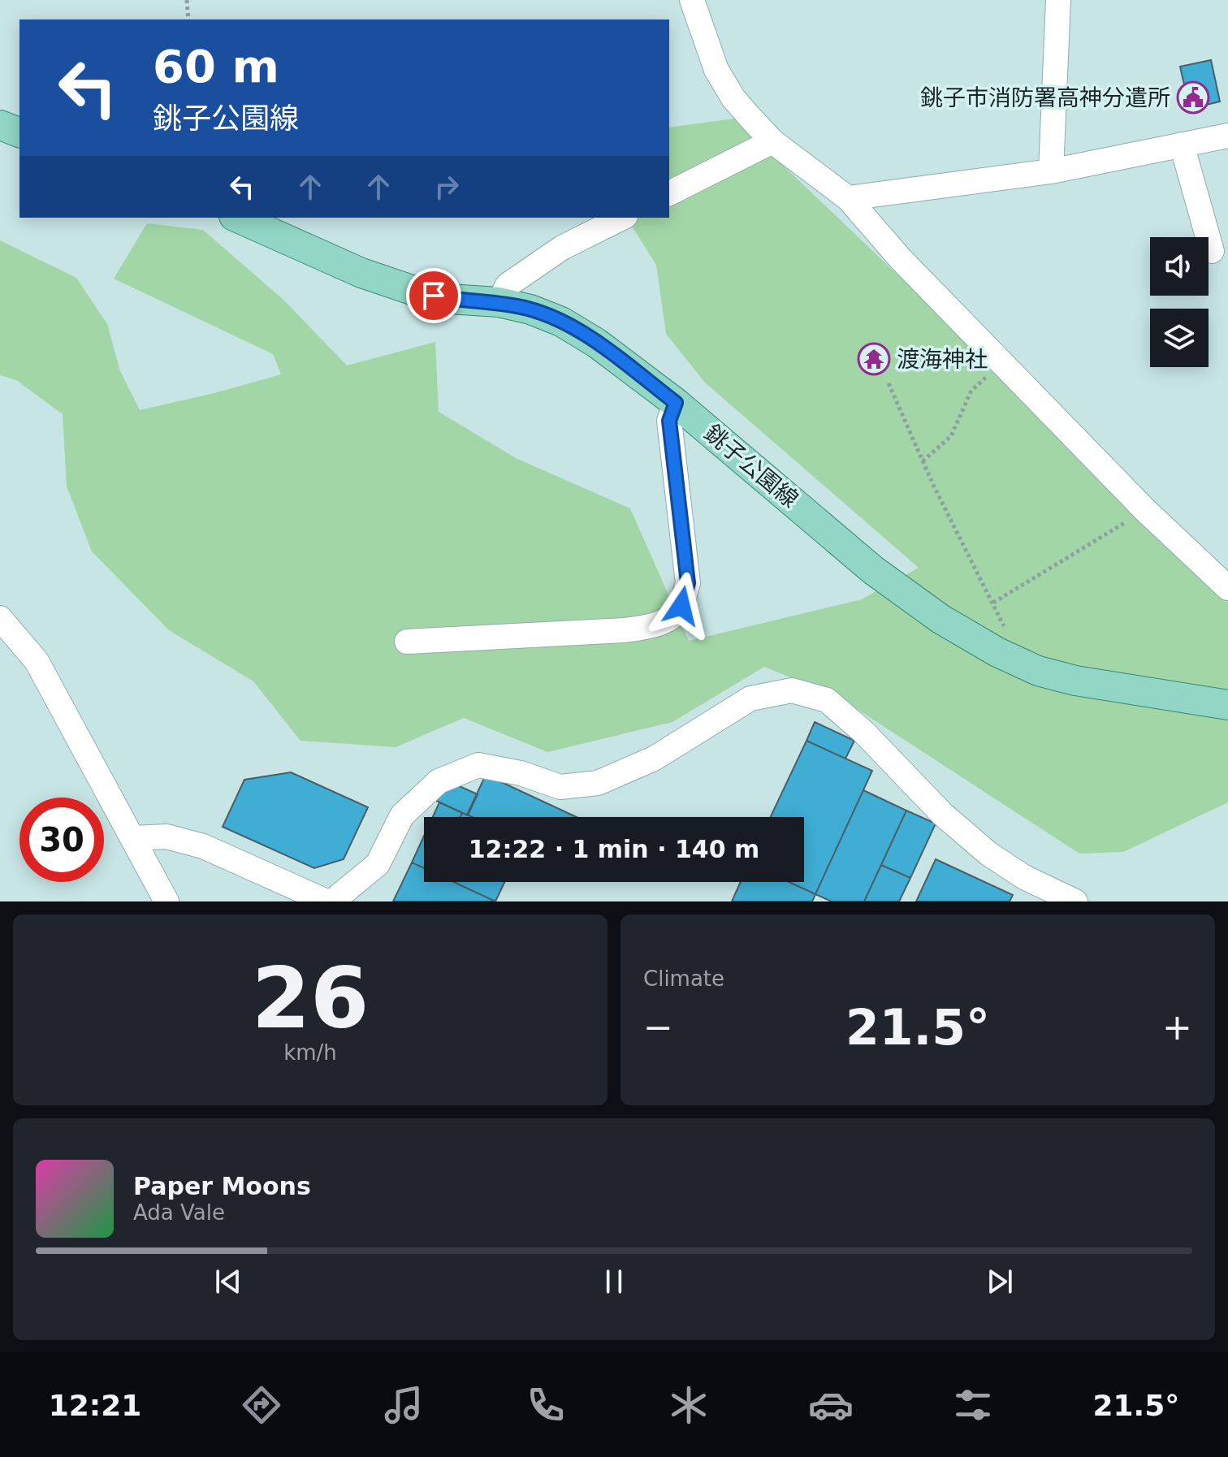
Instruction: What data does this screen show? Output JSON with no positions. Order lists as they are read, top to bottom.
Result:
{
  "streets": {
    "main road": ["銚子公園線"]
  },
  "places": {
    "public building": ["銚子市消防署高神分遣所"],
    "temple": ["渡海神社"]
  },
  "page": {
    "turn": ["60 m", "銚子公園線"],
    "limit": "30",
    "trip": "12:22 · 1 min · 140 m",
    "tile": [
      ["26", "km/h"],
      "Climate"
    ],
    "heat": ["−", "21.5°", "+"],
    "song": ["Paper Moons", "Ada Vale"],
    "tabs": ["12:21", "21.5°"]
  }
}
